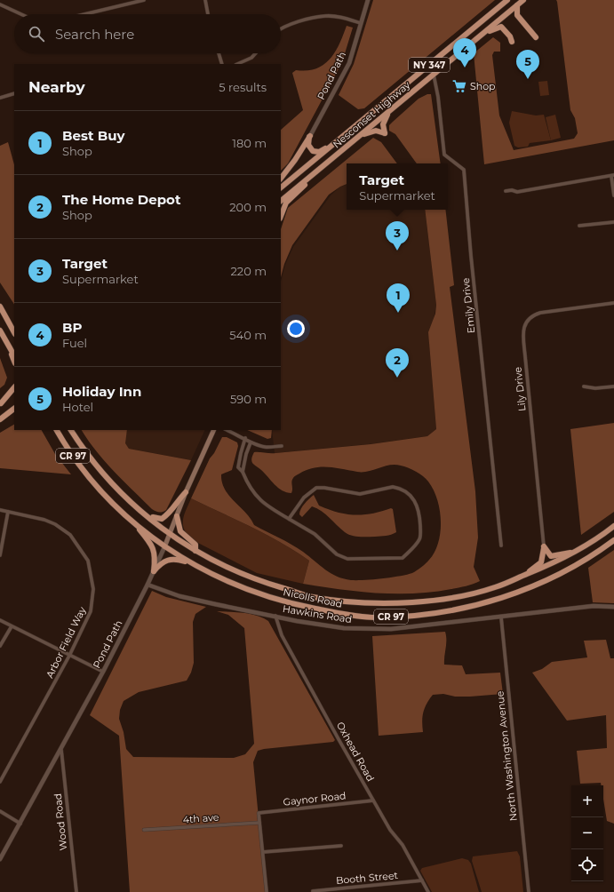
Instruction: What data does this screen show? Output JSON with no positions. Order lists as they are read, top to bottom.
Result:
{
  "streets": {
    "highway": [
      "NY 347",
      "Nesconset Highway",
      "CR 97",
      "Nicolls Road"
    ],
    "main road": ["Pond Path"],
    "street": [
      "Emily Drive",
      "Lily Drive",
      "Hawkins Road",
      "Arbor Field Way",
      "Oxhead Road",
      "North Washington Avenue",
      "Gaynor Road",
      "4th ave",
      "Wood Road",
      "Booth Street"
    ]
  },
  "crossings": [
    ["Pond Path", "Nicolls Road"],
    ["Pond Path", "Hawkins Road"],
    ["Pond Path", "Wood Road"],
    ["Nesconset Highway", "Emily Drive"],
    ["Hawkins Road", "Oxhead Road"],
    ["Hawkins Road", "North Washington Avenue"],
    ["Oxhead Road", "Gaynor Road"],
    ["Oxhead Road", "Booth Street"],
    ["Gaynor Road", "4th ave"]
  ],
  "places": {
    "supermarket": ["Shop"]
  },
  "page": {
    "search": "Search here",
    "pins": [
      "4",
      "5",
      "3",
      "1",
      "2"
    ],
    "heading": ["Nearby", "5 results"],
    "list": [
      {
        "mark": "1",
        "name": "Best Buy",
        "note": "Shop",
        "value": "180 m"
      },
      {
        "mark": "2",
        "name": "The Home Depot",
        "note": "Shop",
        "value": "200 m"
      },
      {
        "mark": "3",
        "name": "Target",
        "note": "Supermarket",
        "value": "220 m"
      },
      {
        "mark": "4",
        "name": "BP",
        "note": "Fuel",
        "value": "540 m"
      },
      {
        "mark": "5",
        "name": "Holiday Inn",
        "note": "Hotel",
        "value": "590 m"
      }
    ],
    "popup": ["Target", "Supermarket"],
    "map_buttons": ["+", "−"]
  }
}
